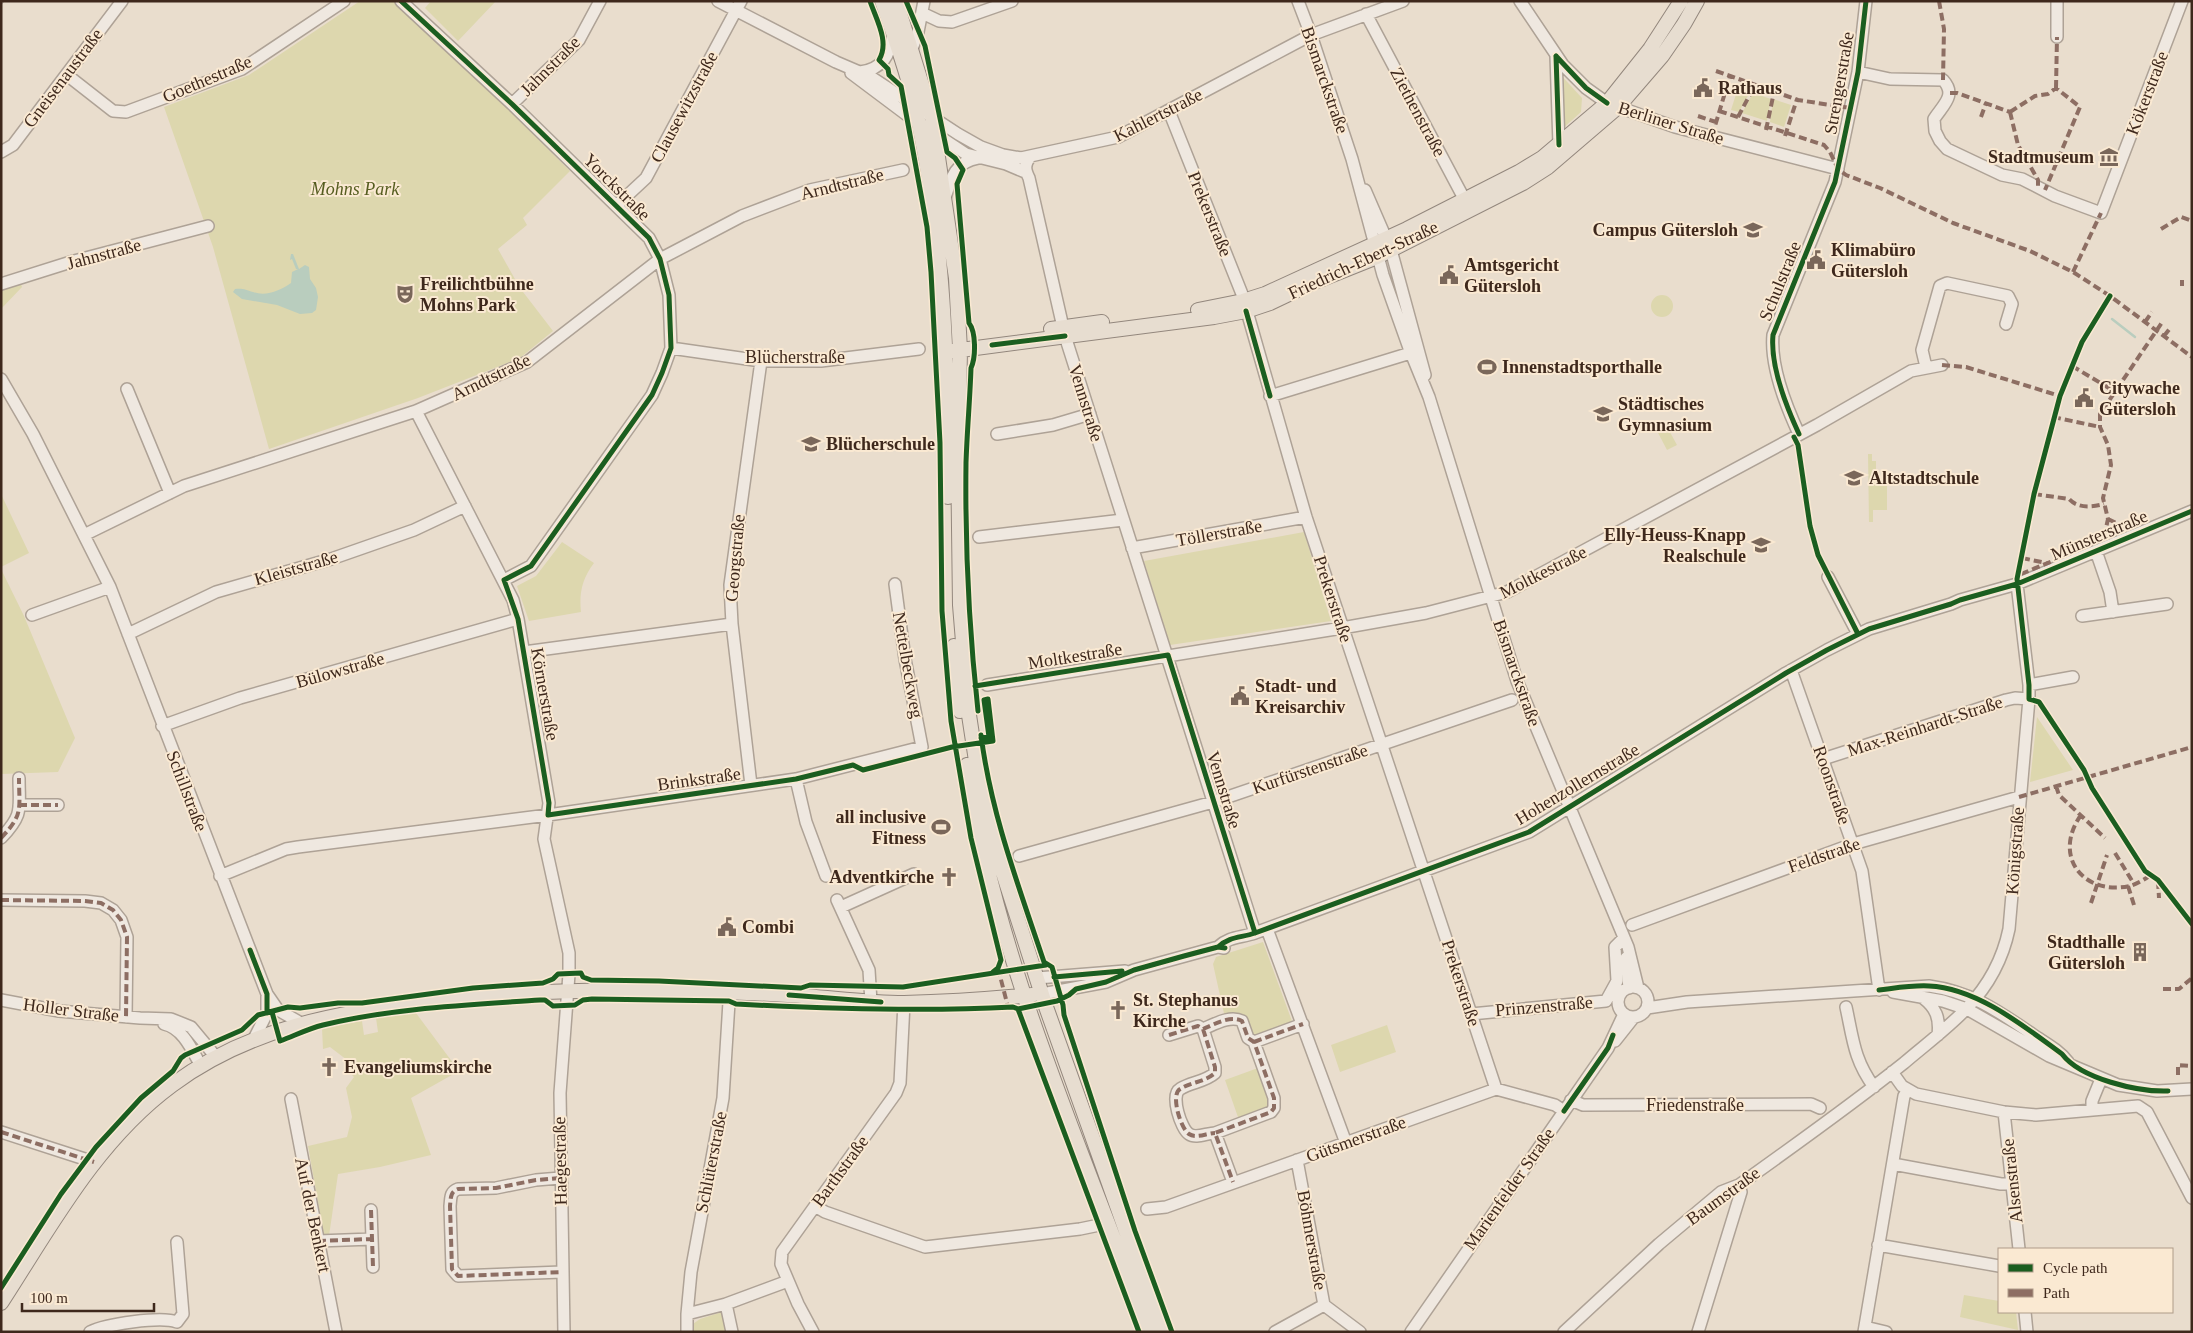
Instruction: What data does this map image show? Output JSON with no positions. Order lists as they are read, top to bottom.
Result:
{
  "streets": {
    "main road": ["Friedrich-Ebert-Straße", "Hohenzollernstraße"],
    "street": [
      "Jahnstraße",
      "Gneisenaustraße",
      "Goethestraße",
      "Bismarckstraße",
      "Strengerstraße",
      "Kökerstraße",
      "Clausewitzstraße",
      "Ziethenstraße",
      "Kahlertstraße",
      "Berliner Straße",
      "Arndtstraße",
      "Yorckstraße",
      "Prekerstraße",
      "Schulstraße",
      "Blücherstraße",
      "Vennstraße",
      "Töllerstraße",
      "Münsterstraße",
      "Georgstraße",
      "Kleiststraße",
      "Moltkestraße",
      "Nettelbeckweg",
      "Bülowstraße",
      "Körnerstraße",
      "Max-Reinhardt-Straße",
      "Kurfürstenstraße",
      "Brinkstraße",
      "Roonstraße",
      "Schillstraße",
      "Königstraße",
      "Feldstraße",
      "Prinzenstraße",
      "Holler Straße",
      "Friedenstraße",
      "Gütsmerstraße",
      "Haegestraße",
      "Schlüterstraße",
      "Barthstraße",
      "Alsenstraße",
      "Marienfelder Straße",
      "Baumstraße",
      "Auf der Benkert",
      "Böhmerstraße"
    ]
  },
  "crossings": [
    ["Jahnstraße", "Yorckstraße"],
    ["Gneisenaustraße", "Goethestraße"],
    ["Bismarckstraße", "Kahlertstraße"],
    ["Bismarckstraße", "Friedrich-Ebert-Straße"],
    ["Bismarckstraße", "Moltkestraße"],
    ["Bismarckstraße", "Hohenzollernstraße"],
    ["Bismarckstraße", "Prinzenstraße"],
    ["Bismarckstraße", "Marienfelder Straße"],
    ["Strengerstraße", "Kökerstraße"],
    ["Strengerstraße", "Berliner Straße"],
    ["Strengerstraße", "Schulstraße"],
    ["Clausewitzstraße", "Kahlertstraße"],
    ["Clausewitzstraße", "Yorckstraße"],
    ["Ziethenstraße", "Kahlertstraße"],
    ["Ziethenstraße", "Friedrich-Ebert-Straße"],
    ["Kahlertstraße", "Prekerstraße"],
    ["Berliner Straße", "Friedrich-Ebert-Straße"],
    ["Berliner Straße", "Schulstraße"],
    ["Arndtstraße", "Yorckstraße"],
    ["Arndtstraße", "Körnerstraße"],
    ["Arndtstraße", "Schillstraße"],
    ["Yorckstraße", "Blücherstraße"],
    ["Yorckstraße", "Körnerstraße"],
    ["Prekerstraße", "Friedrich-Ebert-Straße"],
    ["Prekerstraße", "Töllerstraße"],
    ["Prekerstraße", "Moltkestraße"],
    ["Prekerstraße", "Kurfürstenstraße"],
    ["Prekerstraße", "Hohenzollernstraße"],
    ["Prekerstraße", "Prinzenstraße"],
    ["Prekerstraße", "Gütsmerstraße"],
    ["Friedrich-Ebert-Straße", "Vennstraße"],
    ["Schulstraße", "Moltkestraße"],
    ["Blücherstraße", "Georgstraße"],
    ["Vennstraße", "Töllerstraße"],
    ["Vennstraße", "Moltkestraße"],
    ["Vennstraße", "Kurfürstenstraße"],
    ["Vennstraße", "Hohenzollernstraße"],
    ["Münsterstraße", "Hohenzollernstraße"],
    ["Münsterstraße", "Königstraße"],
    ["Georgstraße", "Brinkstraße"],
    ["Kleiststraße", "Körnerstraße"],
    ["Kleiststraße", "Schillstraße"],
    ["Nettelbeckweg", "Brinkstraße"],
    ["Bülowstraße", "Körnerstraße"],
    ["Bülowstraße", "Schillstraße"],
    ["Körnerstraße", "Brinkstraße"],
    ["Körnerstraße", "Hohenzollernstraße"],
    ["Körnerstraße", "Haegestraße"],
    ["Max-Reinhardt-Straße", "Roonstraße"],
    ["Max-Reinhardt-Straße", "Königstraße"],
    ["Brinkstraße", "Schillstraße"],
    ["Hohenzollernstraße", "Roonstraße"],
    ["Hohenzollernstraße", "Schillstraße"],
    ["Hohenzollernstraße", "Königstraße"],
    ["Hohenzollernstraße", "Holler Straße"],
    ["Hohenzollernstraße", "Haegestraße"],
    ["Hohenzollernstraße", "Schlüterstraße"],
    ["Hohenzollernstraße", "Barthstraße"],
    ["Roonstraße", "Feldstraße"],
    ["Königstraße", "Feldstraße"],
    ["Königstraße", "Baumstraße"],
    ["Friedenstraße", "Marienfelder Straße"],
    ["Gütsmerstraße", "Böhmerstraße"]
  ],
  "parks": ["Mohns Park"],
  "places": {
    "public building": [
      "Rathaus",
      "Klimabüro Gütersloh",
      "Amtsgericht Gütersloh",
      "Citywache Gütersloh",
      "Stadt- und Kreisarchiv",
      "Combi"
    ],
    "museum": ["Stadtmuseum"],
    "school or university": [
      "Campus Gütersloh",
      "Städtisches Gymnasium",
      "Blücherschule",
      "Altstadtschule",
      "Elly-Heuss-Knapp Realschule"
    ],
    "theatre": ["Freilichtbühne Mohns Park"],
    "sports": ["Innenstadtsporthalle", "all inclusive Fitness"],
    "church": ["Adventkirche", "St. Stephanus Kirche", "Evangeliumskirche"],
    "building": ["Stadthalle Gütersloh"]
  },
  "legend": ["Cycle path", "Path"],
  "scale_bar": "100 m"
}
